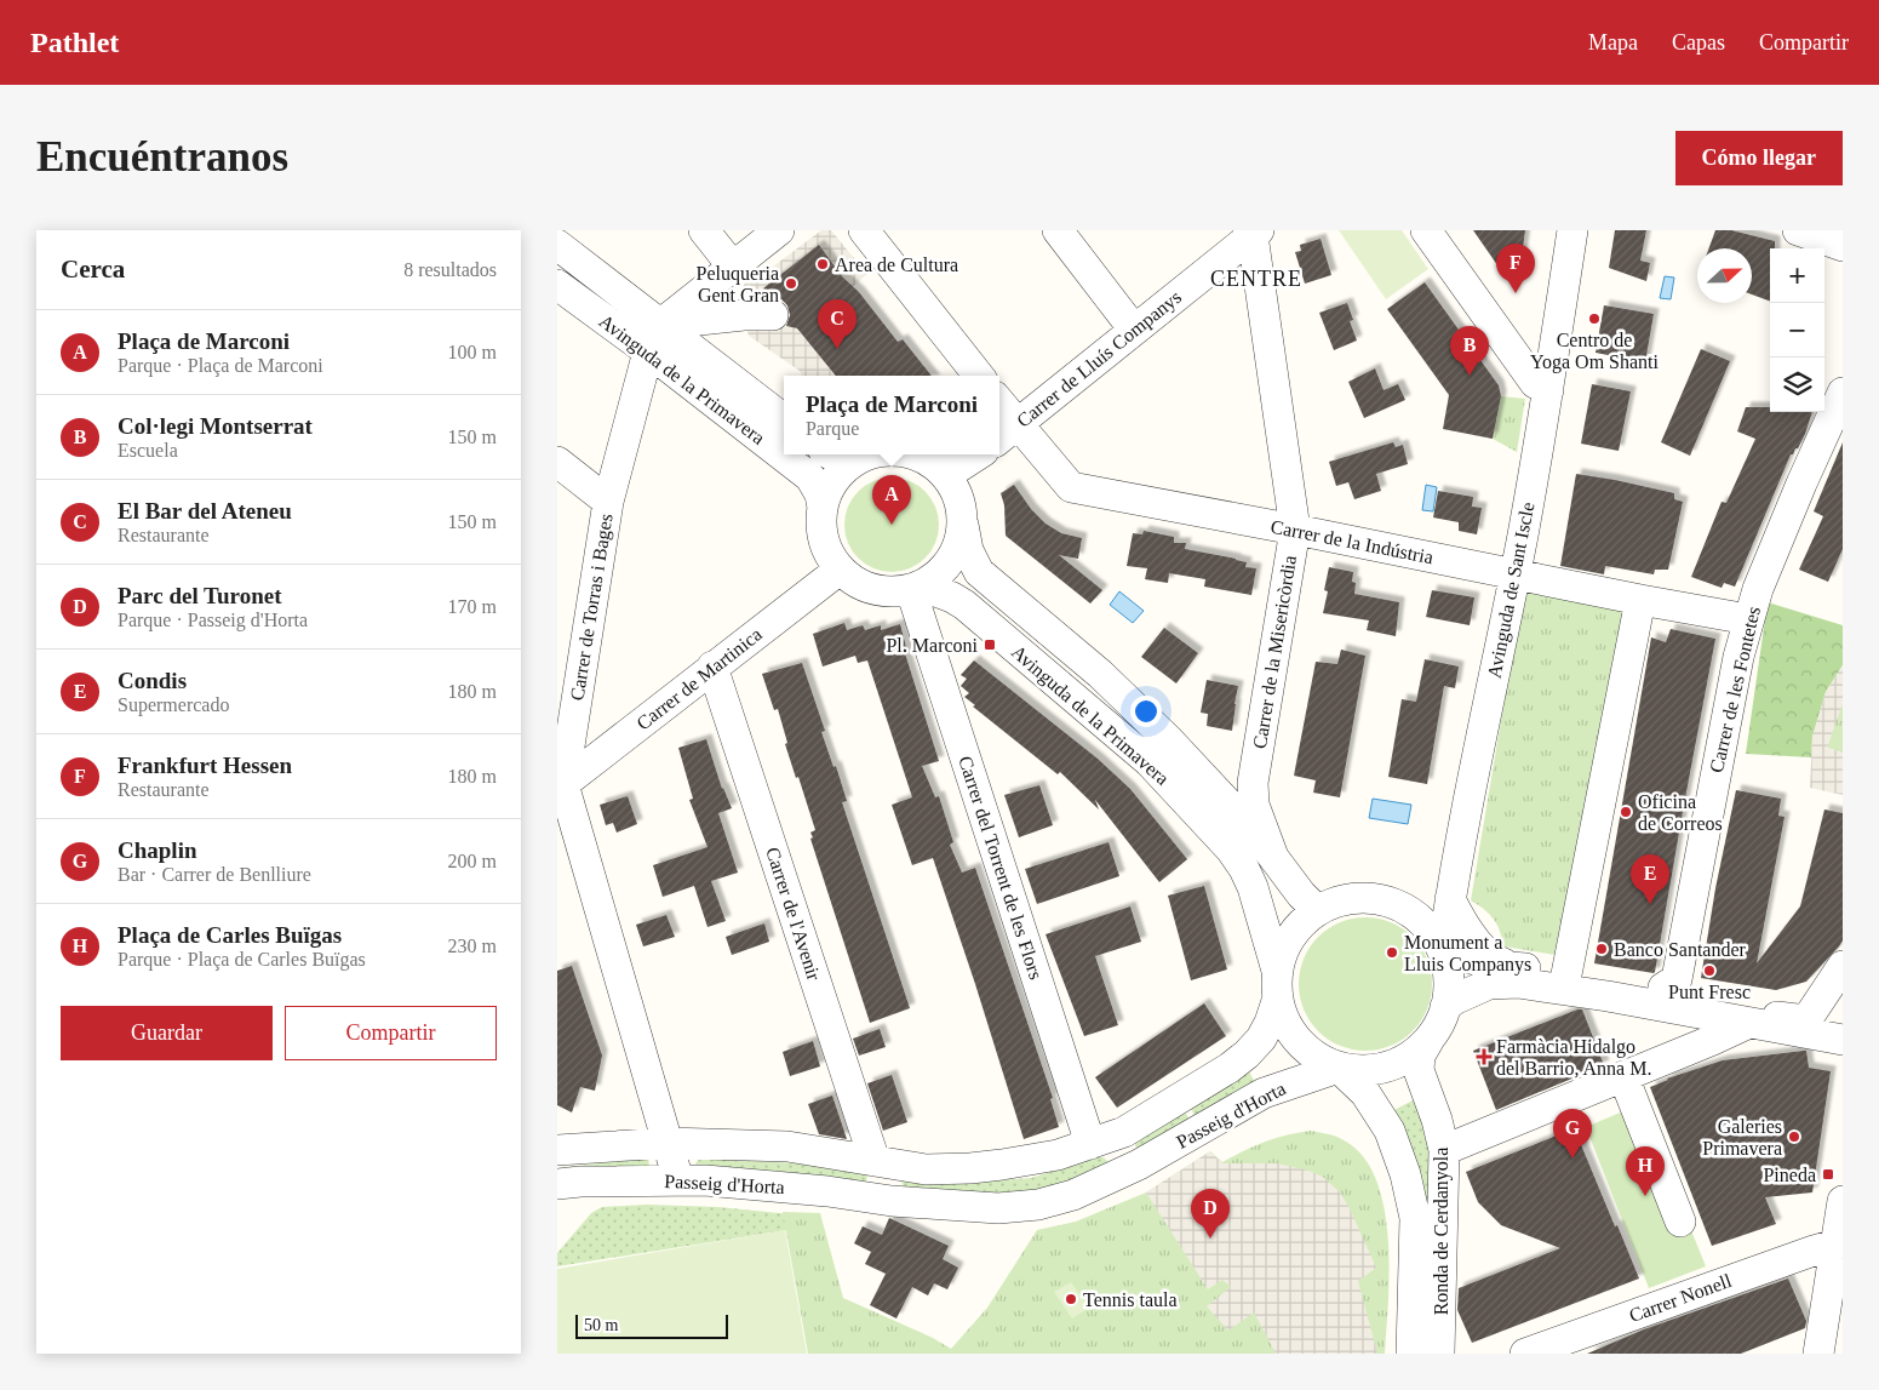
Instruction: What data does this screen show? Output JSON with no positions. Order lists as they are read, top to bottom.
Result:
{
  "streets": {
    "street": [
      "Carrer de Lluís Companys",
      "Avinguda de la Primavera",
      "Carrer de la Indústria",
      "Avinguda de Sant Iscle",
      "Carrer de Torras i Bages",
      "Carrer de la Misericòrdia",
      "Carrer de Martinica",
      "Carrer de les Fontetes",
      "Carrer del Torrent de les Flors",
      "Carrer de l'Avenir",
      "Passeig d'Horta",
      "Ronda de Cerdanyola",
      "Carrer Nonell"
    ]
  },
  "crossings": [
    ["Carrer de Lluís Companys", "Carrer de la Indústria"],
    ["Carrer de Lluís Companys", "Carrer de la Misericòrdia"],
    ["Avinguda de la Primavera", "Avinguda de Sant Iscle"],
    ["Avinguda de la Primavera", "Carrer de Torras i Bages"],
    ["Avinguda de la Primavera", "Carrer de la Misericòrdia"],
    ["Avinguda de la Primavera", "Carrer del Torrent de les Flors"],
    ["Avinguda de la Primavera", "Passeig d'Horta"],
    ["Avinguda de la Primavera", "Ronda de Cerdanyola"],
    ["Carrer de la Indústria", "Avinguda de Sant Iscle"],
    ["Carrer de la Indústria", "Carrer de la Misericòrdia"],
    ["Carrer de la Indústria", "Carrer de les Fontetes"],
    ["Avinguda de Sant Iscle", "Passeig d'Horta"],
    ["Avinguda de Sant Iscle", "Ronda de Cerdanyola"],
    ["Carrer de Torras i Bages", "Carrer de Martinica"],
    ["Carrer de Torras i Bages", "Passeig d'Horta"],
    ["Carrer de Martinica", "Carrer de l'Avenir"],
    ["Carrer del Torrent de les Flors", "Passeig d'Horta"],
    ["Carrer de l'Avenir", "Passeig d'Horta"],
    ["Passeig d'Horta", "Ronda de Cerdanyola"]
  ],
  "districts": ["CENTRE"],
  "places": {
    "other": [
      "Area de Cultura",
      "Peluqueria Gent Gran",
      "Centro de Yoga Om Shanti",
      "Oficina de Correos",
      "Banco Santander",
      "Monument a Lluis Companys",
      "Punt Fresc",
      "Galeries Primavera",
      "Tennis taula"
    ],
    "transit": ["Pl. Marconi", "Pineda"],
    "health": ["Farmàcia Hidalgo del Barrio, Anna M."]
  },
  "scale_bar": "50 m",
  "north": "right",
  "page": {
    "header": "Pathlet",
    "nav": ["Mapa", "Capas", "Compartir"],
    "buttons": [
      "Cómo llegar",
      ["Guardar", "Compartir"]
    ],
    "title": "Encuéntranos",
    "heading": ["Cerca", "8 resultados"],
    "pins": [
      "F",
      "C",
      "B",
      "A",
      "E",
      "G",
      "H",
      "D"
    ],
    "map_buttons": ["+", "−"],
    "list": [
      {
        "mark": "A",
        "name": "Plaça de Marconi",
        "note": "Parque · Plaça de Marconi",
        "value": "100 m"
      },
      {
        "mark": "B",
        "name": "Col·legi Montserrat",
        "note": "Escuela",
        "value": "150 m"
      },
      {
        "mark": "C",
        "name": "El Bar del Ateneu",
        "note": "Restaurante",
        "value": "150 m"
      },
      {
        "mark": "D",
        "name": "Parc del Turonet",
        "note": "Parque · Passeig d'Horta",
        "value": "170 m"
      },
      {
        "mark": "E",
        "name": "Condis",
        "note": "Supermercado",
        "value": "180 m"
      },
      {
        "mark": "F",
        "name": "Frankfurt Hessen",
        "note": "Restaurante",
        "value": "180 m"
      },
      {
        "mark": "G",
        "name": "Chaplin",
        "note": "Bar · Carrer de Benlliure",
        "value": "200 m"
      },
      {
        "mark": "H",
        "name": "Plaça de Carles Buïgas",
        "note": "Parque · Plaça de Carles Buïgas",
        "value": "230 m"
      }
    ],
    "popup": ["Plaça de Marconi", "Parque"],
    "scale": "50 m"
  }
}
